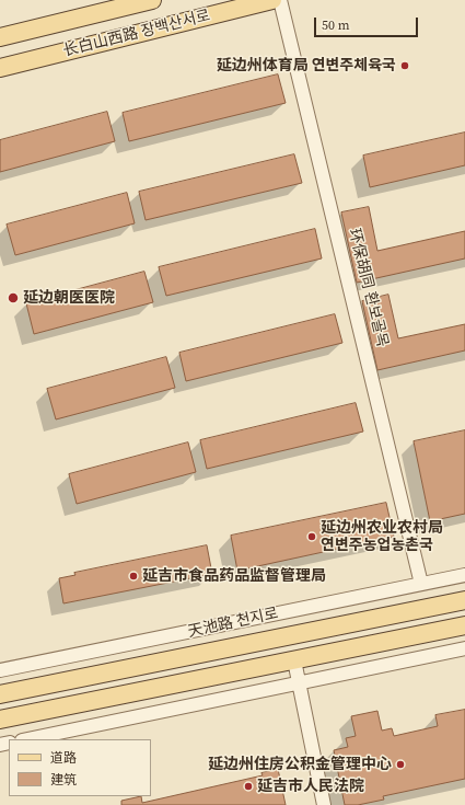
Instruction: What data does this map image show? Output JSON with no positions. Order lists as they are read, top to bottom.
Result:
{
  "streets": {
    "main road": ["长白山西路 장백산서로", "天池路 천지로"],
    "street": ["环保胡同 환보골목"]
  },
  "crossings": [
    ["环保胡同 환보골목", "天池路 천지로"]
  ],
  "places": [
    "延边州体育局 연변주체육국",
    "延边朝医医院",
    "延边州农业农村局 연변주농업농촌국",
    "延吉市食品药品监督管理局",
    "延边州住房公积金管理中心",
    "延吉市人民法院"
  ],
  "legend": ["道路", "建筑"],
  "scale_bar": "50 m"
}
